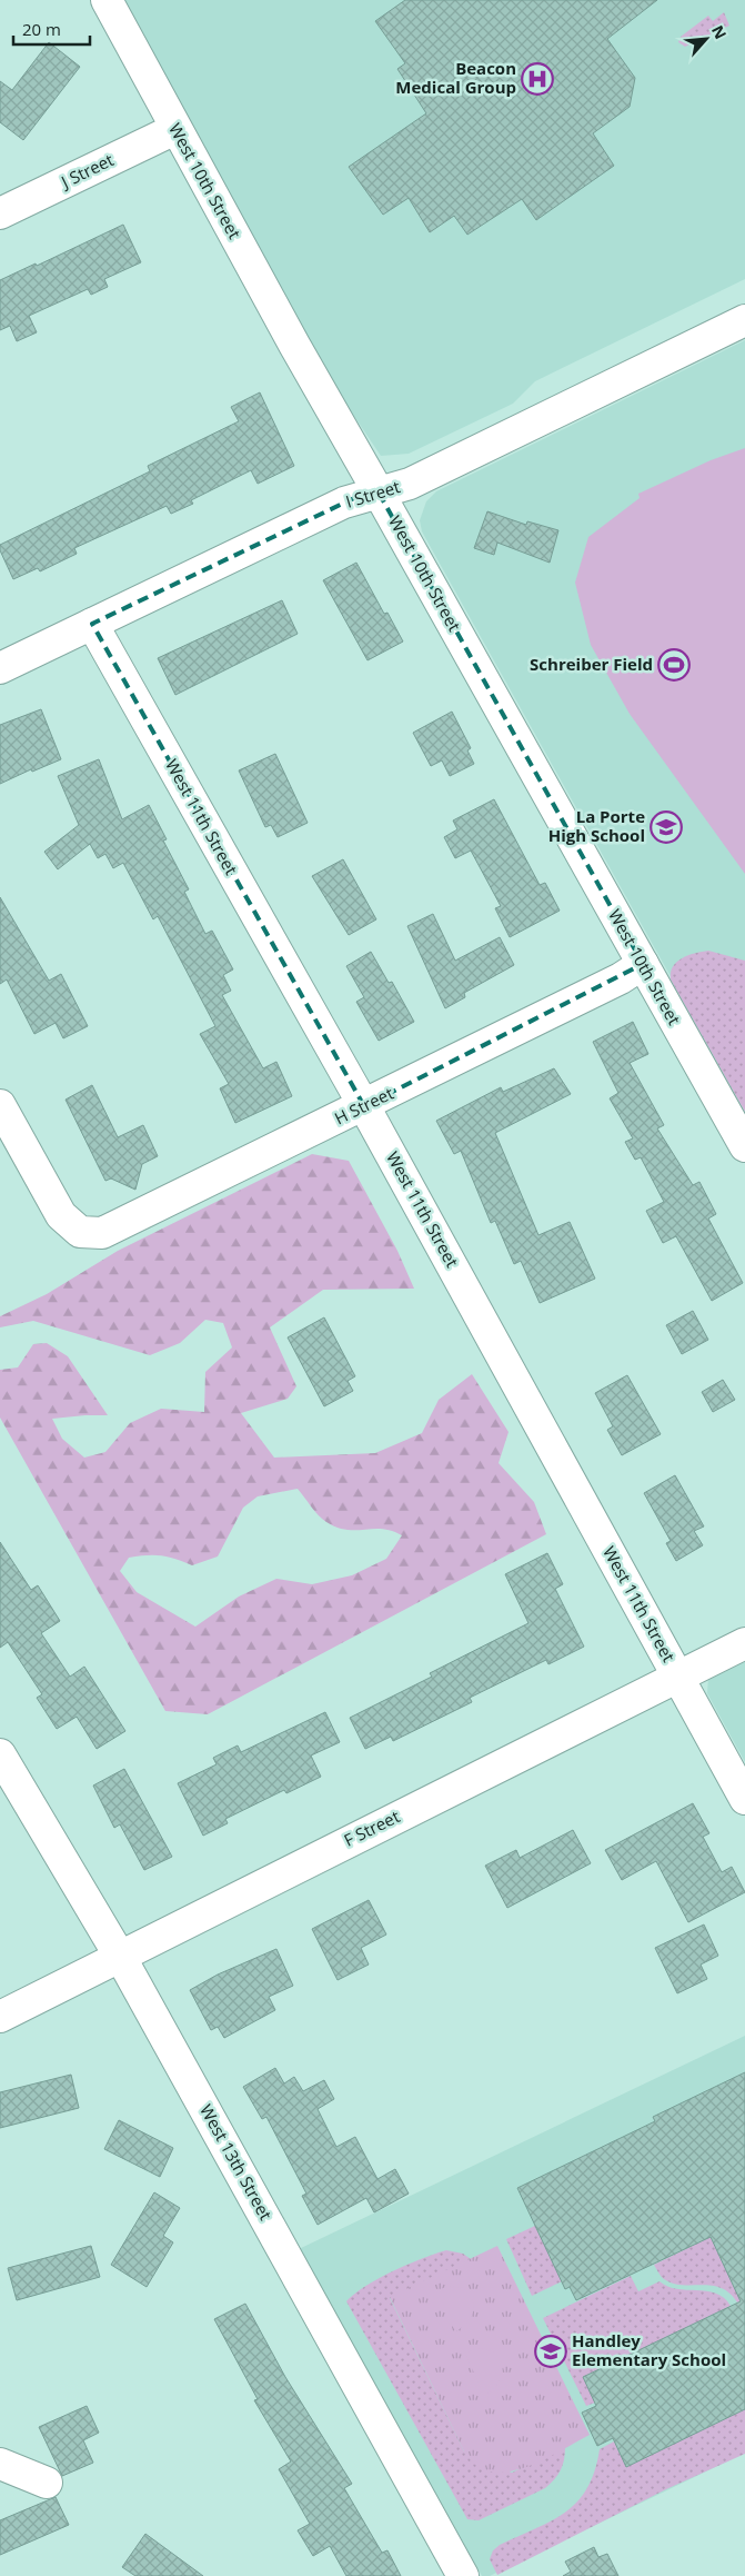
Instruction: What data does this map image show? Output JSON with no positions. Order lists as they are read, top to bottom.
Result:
{
  "streets": {
    "street": [
      "J Street",
      "West 10th Street",
      "I Street",
      "West 11th Street",
      "H Street",
      "F Street",
      "West 13th Street"
    ]
  },
  "crossings": [
    ["J Street", "West 10th Street"],
    ["West 10th Street", "I Street"],
    ["West 10th Street", "H Street"],
    ["I Street", "West 11th Street"],
    ["West 11th Street", "H Street"],
    ["West 11th Street", "F Street"],
    ["F Street", "West 13th Street"]
  ],
  "places": {
    "hospital": ["Beacon Medical Group"],
    "sports": ["Schreiber Field"],
    "school or university": ["La Porte High School", "Handley Elementary School"]
  },
  "scale_bar": "20 m",
  "north": "top right"
}
